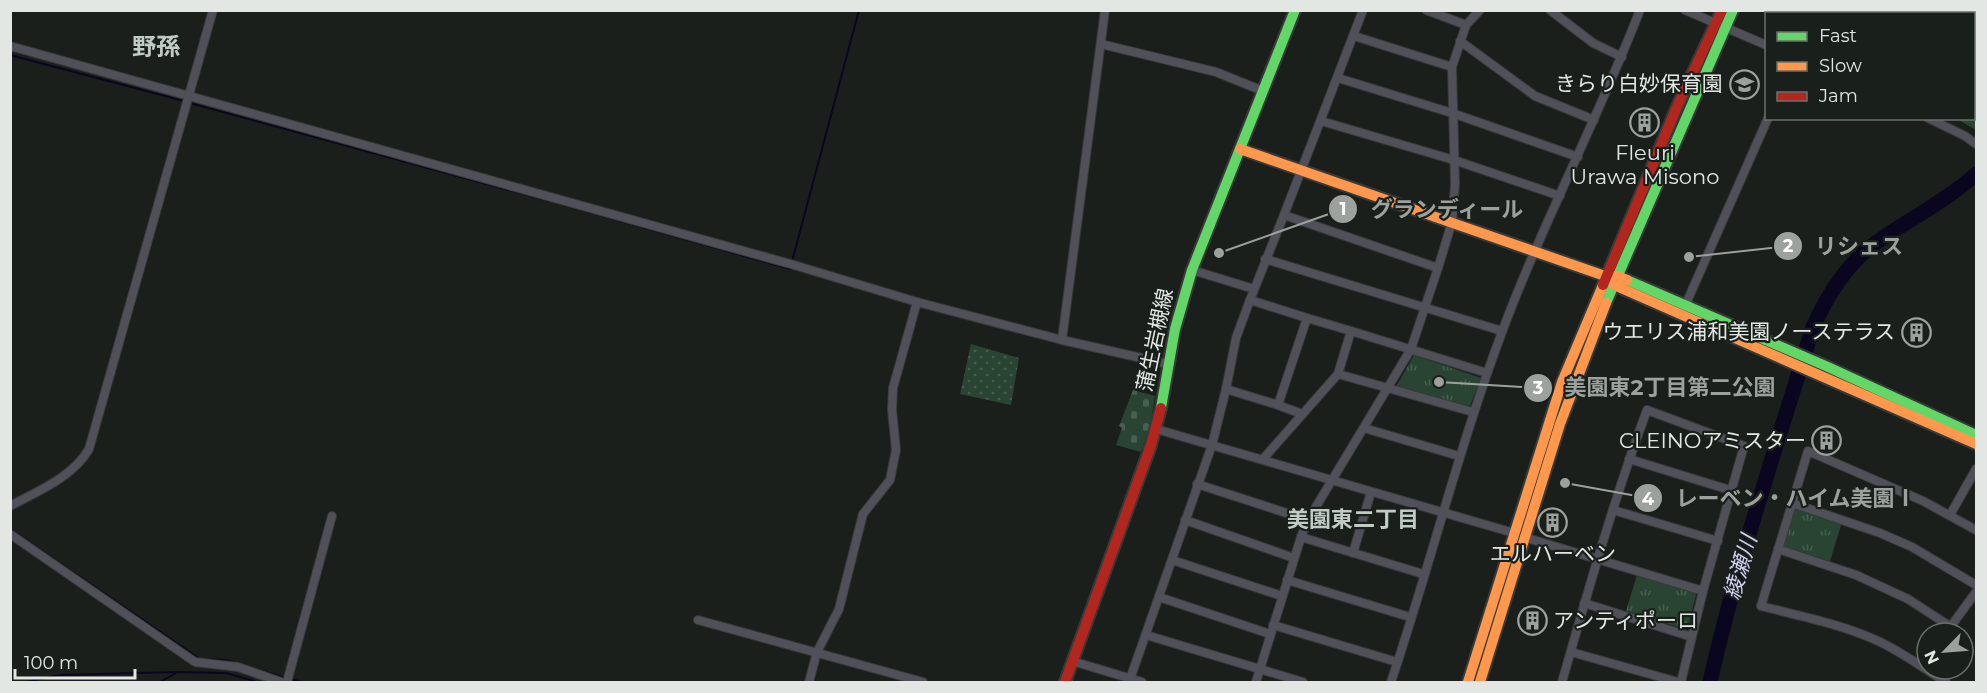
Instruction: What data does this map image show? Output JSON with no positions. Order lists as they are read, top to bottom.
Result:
{
  "streets": {
    "street": ["蒲生岩槻線"]
  },
  "districts": ["野孫", "美園東二丁目"],
  "water": ["綾瀬川"],
  "places": {
    "school or university": ["きらり白妙保育園"],
    "building": [
      "Fleuri Urawa Misono",
      "ウエリス浦和美園ノーステラス",
      "CLEINOアミスター",
      "エルハーベン",
      "アンティポーロ"
    ],
    "other": [
      "グランディール",
      "リシェス",
      "美園東2丁目第二公園",
      "レーベン・ハイム美園Ⅰ"
    ]
  },
  "legend": ["Fast", "Slow", "Jam"],
  "scale_bar": "100 m",
  "north": "bottom left"
}
